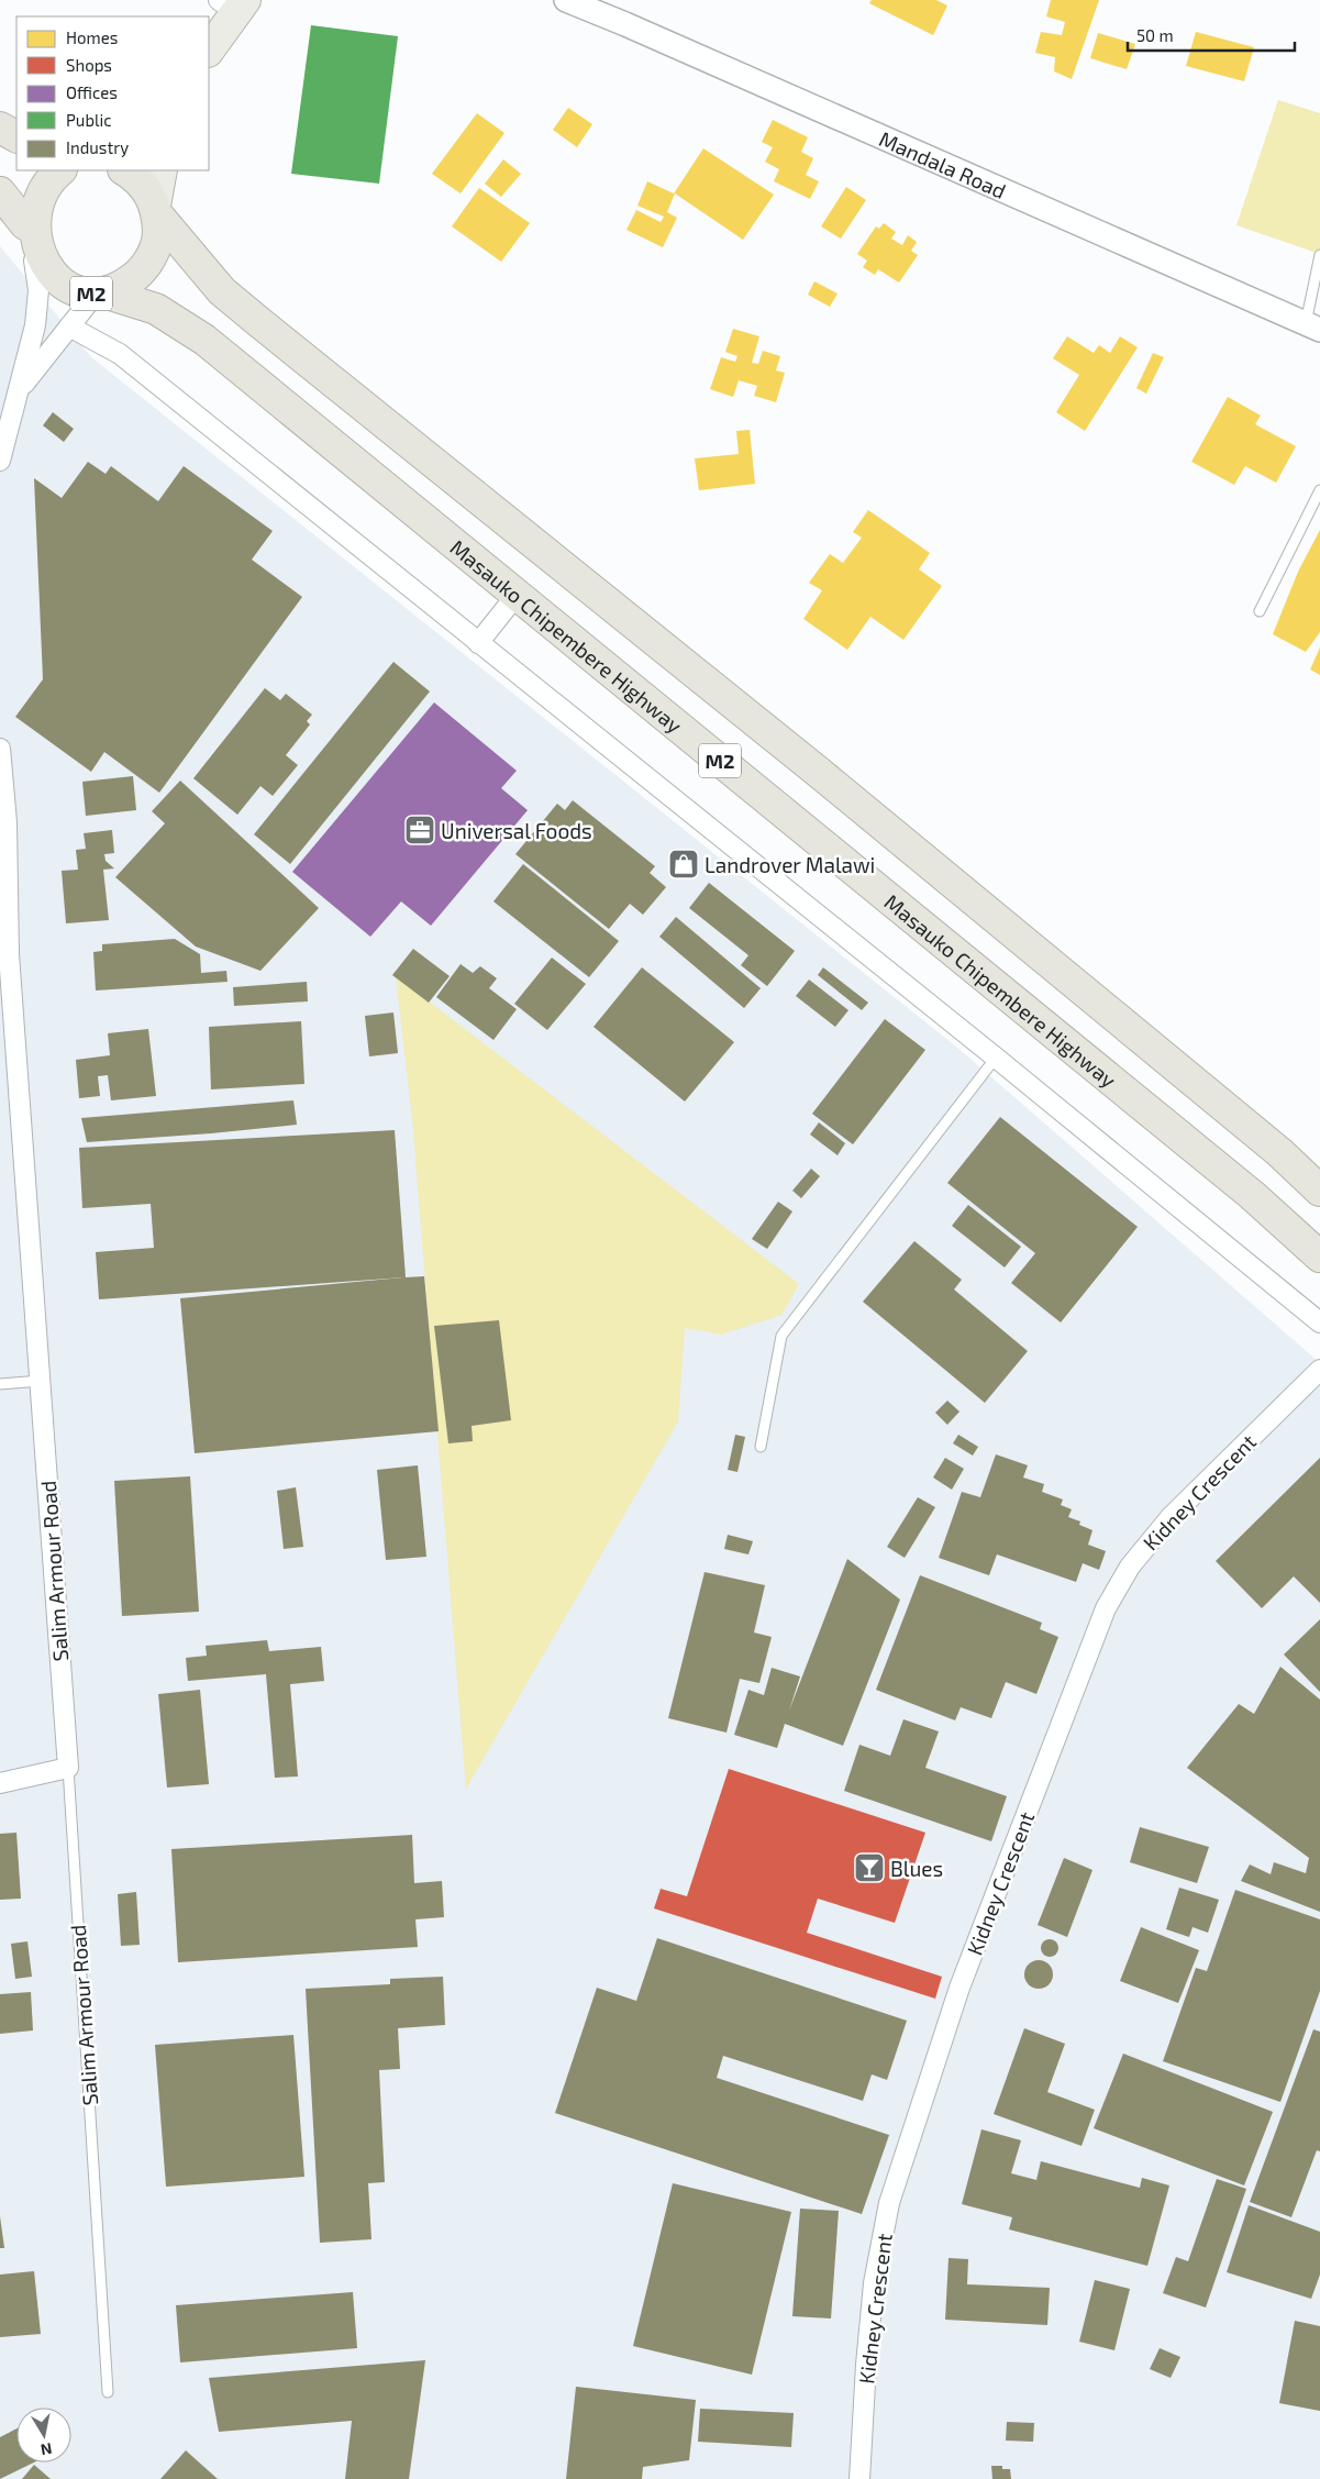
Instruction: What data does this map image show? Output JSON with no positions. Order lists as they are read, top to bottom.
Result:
{
  "streets": {
    "highway": ["M2", "Masauko Chipembere Highway"],
    "street": ["Mandala Road", "Kidney Crescent", "Salim Armour Road"]
  },
  "crossings": [
    ["M2", "Masauko Chipembere Highway"]
  ],
  "places": {
    "office": ["Universal Foods"],
    "shop": ["Landrover Malawi"],
    "bar": ["Blues"]
  },
  "legend": [
    "Homes",
    "Shops",
    "Offices",
    "Public",
    "Industry"
  ],
  "scale_bar": "50 m",
  "north": "bottom"
}
